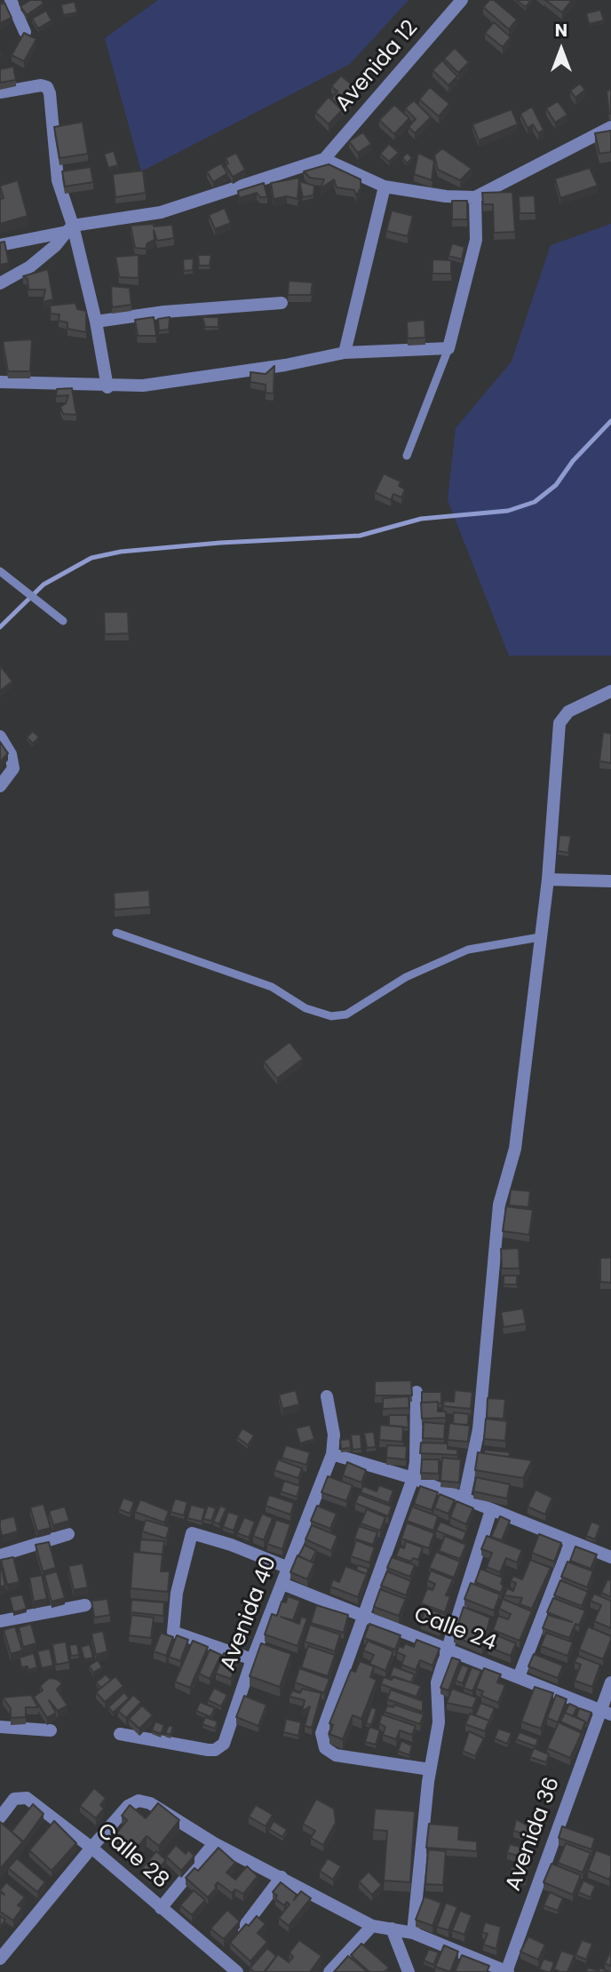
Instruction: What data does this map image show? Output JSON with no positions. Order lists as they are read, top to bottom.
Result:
{
  "streets": {
    "street": [
      "Avenida 12",
      "Avenida 40",
      "Calle 24",
      "Avenida 36",
      "Calle 28"
    ]
  },
  "crossings": [
    ["Avenida 40", "Calle 24"],
    ["Calle 24", "Avenida 36"]
  ],
  "north": "top"
}
